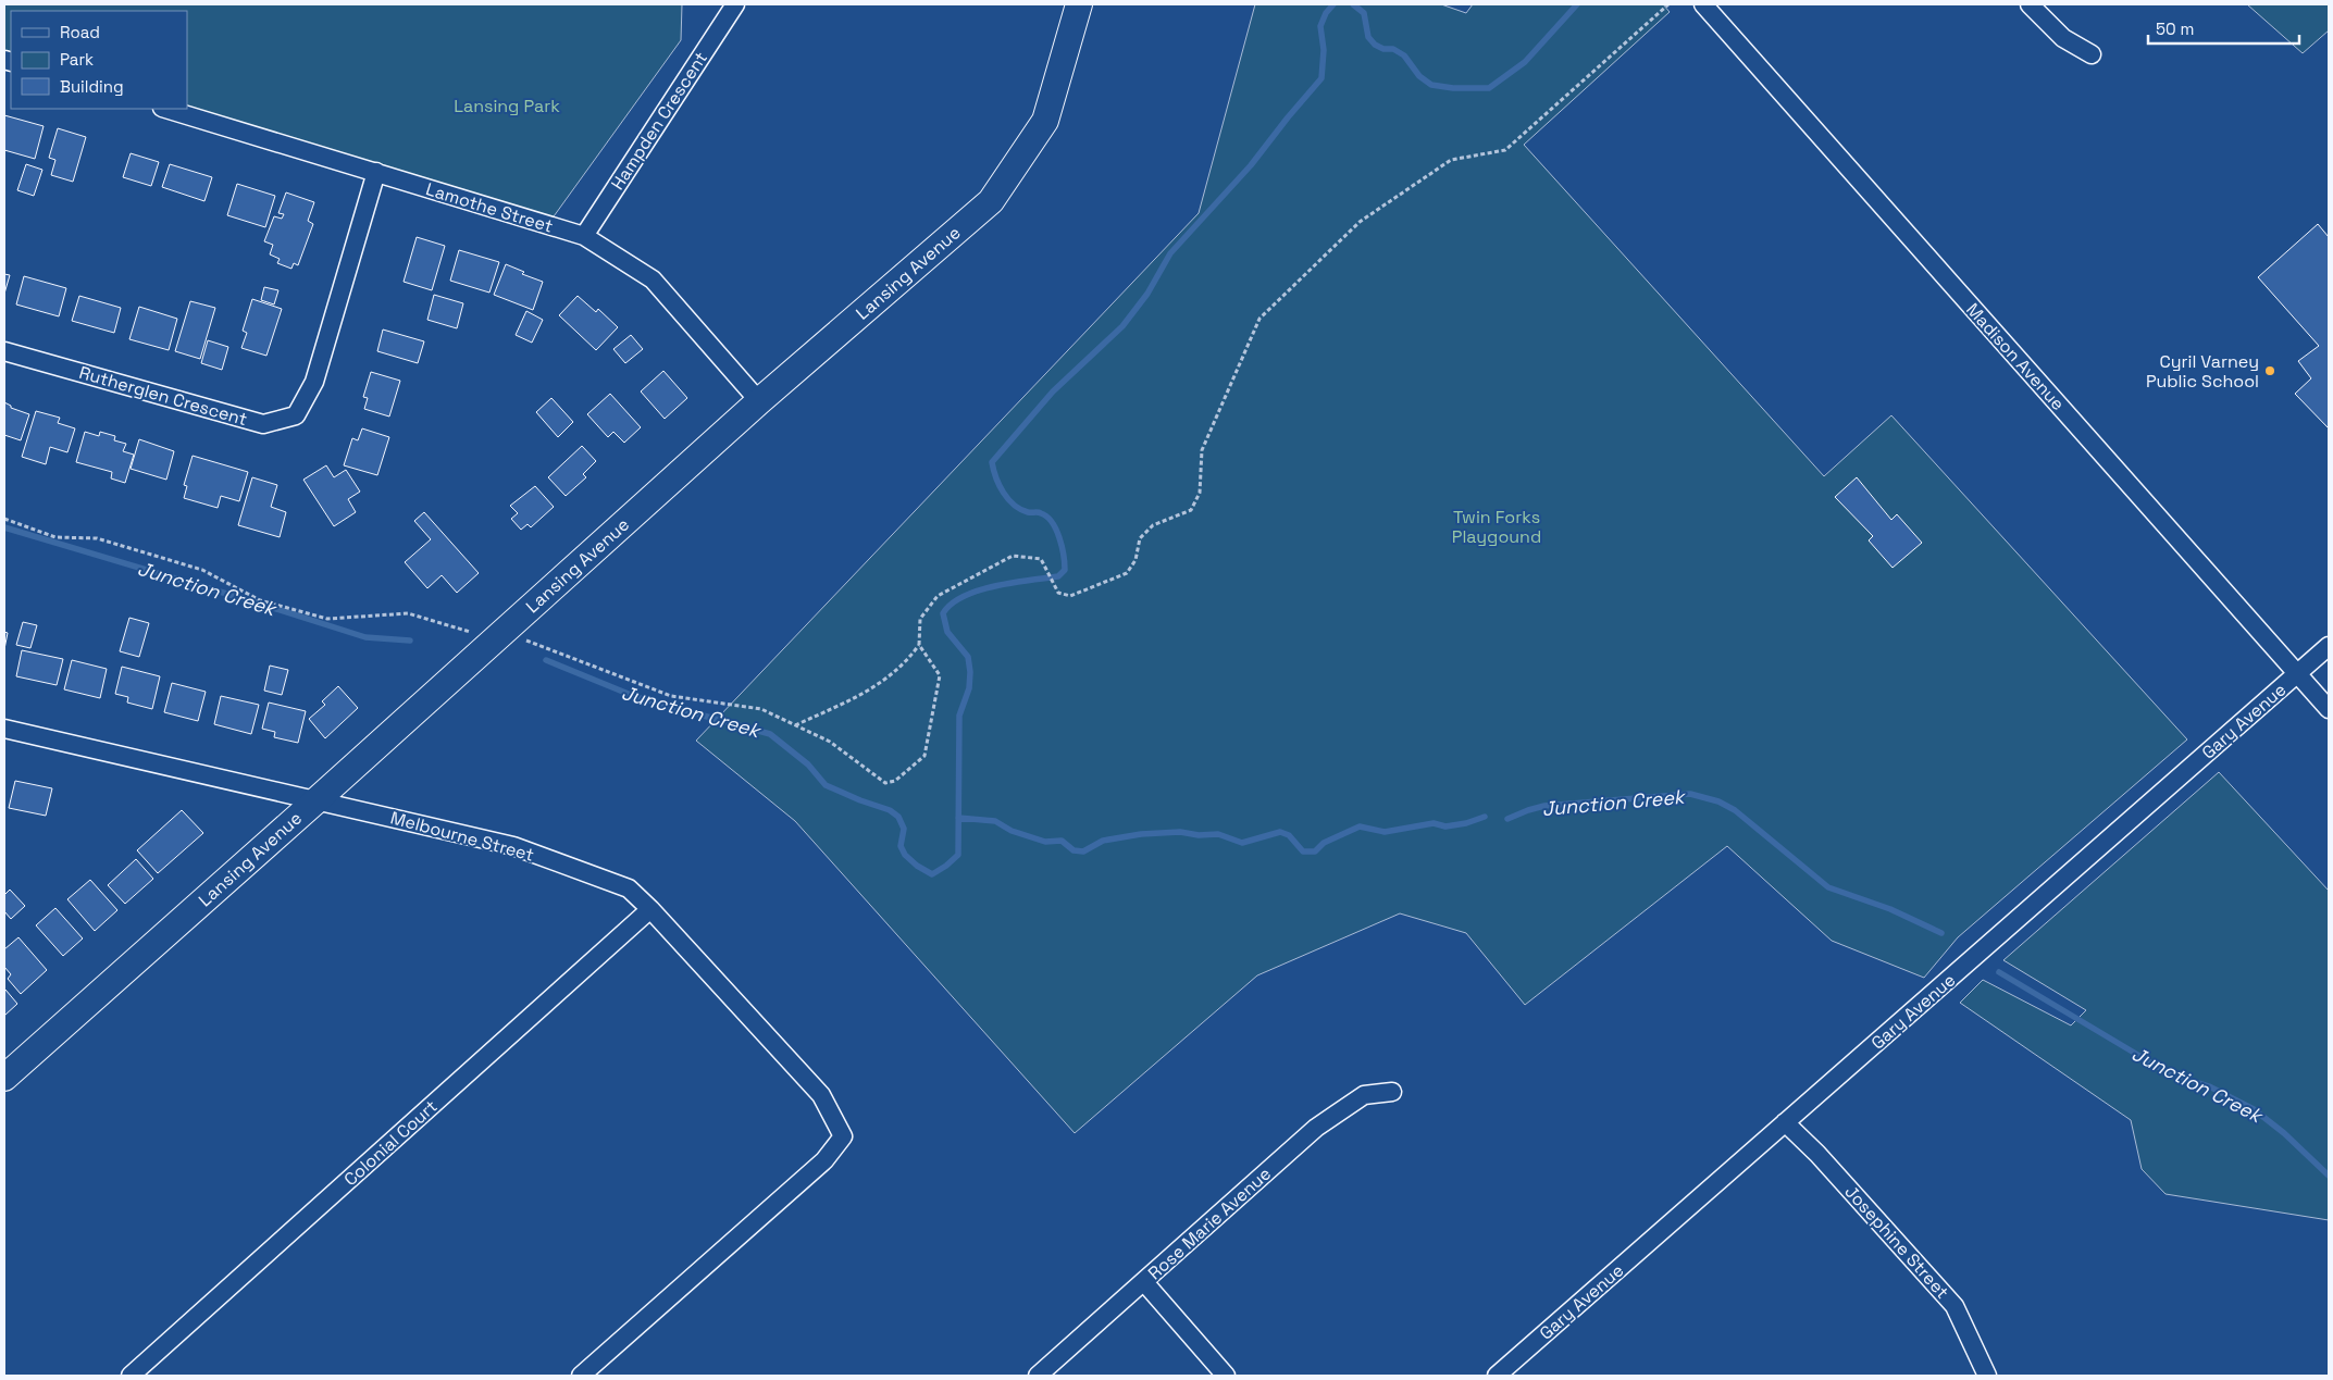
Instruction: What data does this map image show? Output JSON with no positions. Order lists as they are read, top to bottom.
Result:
{
  "streets": {
    "street": [
      "Hampden Crescent",
      "Lamothe Street",
      "Lansing Avenue",
      "Madison Avenue",
      "Rutherglen Crescent",
      "Gary Avenue",
      "Melbourne Street",
      "Colonial Court",
      "Rose Marie Avenue",
      "Josephine Street"
    ]
  },
  "crossings": [
    ["Hampden Crescent", "Lamothe Street"],
    ["Lamothe Street", "Lansing Avenue"],
    ["Lamothe Street", "Rutherglen Crescent"],
    ["Lansing Avenue", "Melbourne Street"],
    ["Madison Avenue", "Gary Avenue"],
    ["Gary Avenue", "Josephine Street"],
    ["Melbourne Street", "Colonial Court"]
  ],
  "water": ["Junction Creek"],
  "parks": ["Lansing Park", "Twin Forks Playgound"],
  "places": ["Cyril Varney Public School"],
  "legend": ["Road", "Park", "Building"],
  "scale_bar": "50 m"
}
